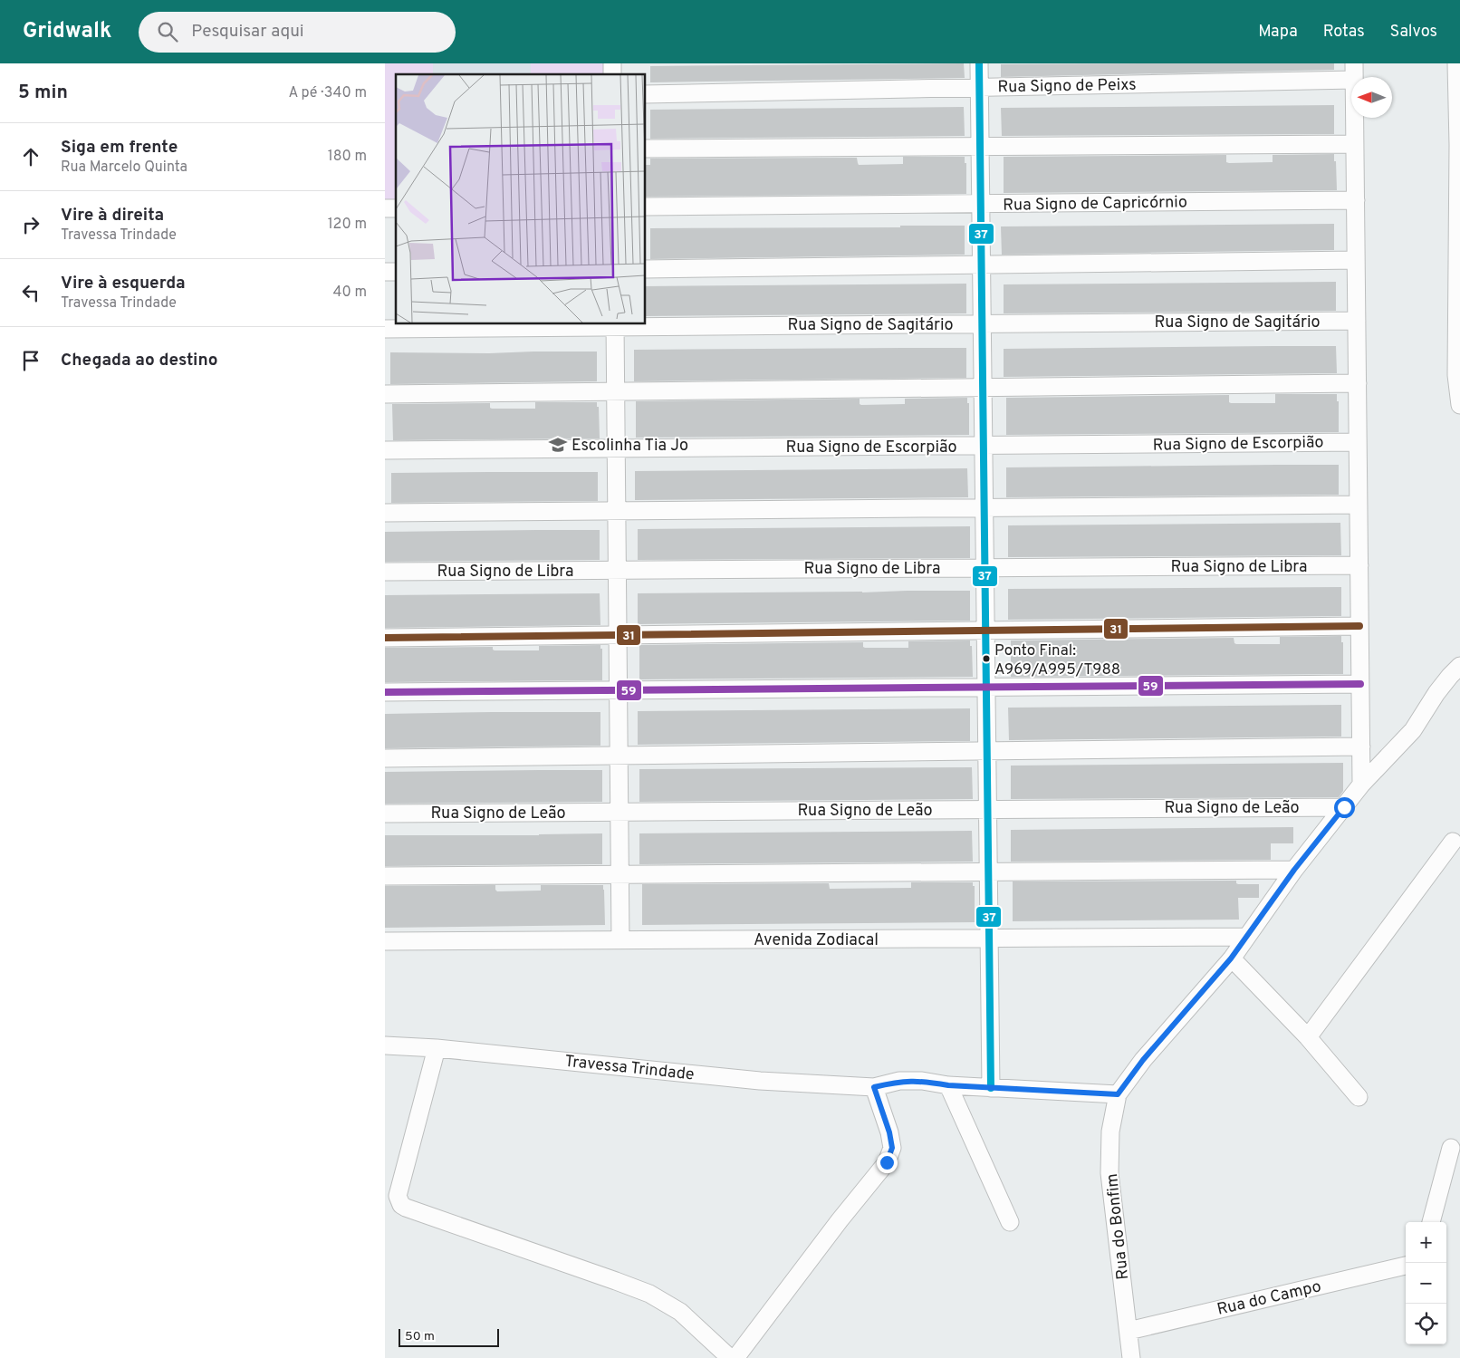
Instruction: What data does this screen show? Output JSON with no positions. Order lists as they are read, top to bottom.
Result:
{
  "streets": {
    "street": [
      "Rua Signo de Peixs",
      "Rua Signo de Capricórnio",
      "Rua Signo de Sagitário",
      "Rua Signo de Escorpião",
      "Rua Signo de Libra",
      "Rua Signo de Leão",
      "Avenida Zodiacal",
      "Travessa Trindade",
      "Rua do Bonfim",
      "Rua do Campo"
    ]
  },
  "crossings": [
    ["Travessa Trindade", "Rua do Bonfim"],
    ["Rua do Bonfim", "Rua do Campo"]
  ],
  "places": {
    "school or university": ["Escolinha Tia Jo"],
    "other": ["Ponto Final: A969/A995/T988"]
  },
  "lines": ["transit line 37", "transit line 31", "transit line 59"],
  "scale_bar": "50 m",
  "north": "left",
  "page": {
    "header": "Gridwalk",
    "search": "Pesquisar aqui",
    "nav": ["Mapa", "Rotas", "Salvos"],
    "heading": ["5 min", "A pé · 340 m"],
    "list": [
      ["Siga em frente", "Rua Marcelo Quinta", "180 m"],
      ["Vire à direita", "Travessa Trindade", "120 m"],
      ["Vire à esquerda", "Travessa Trindade", "40 m"],
      "Chegada ao destino"
    ],
    "map_buttons": ["+", "−"],
    "scale": "50 m"
  }
}
